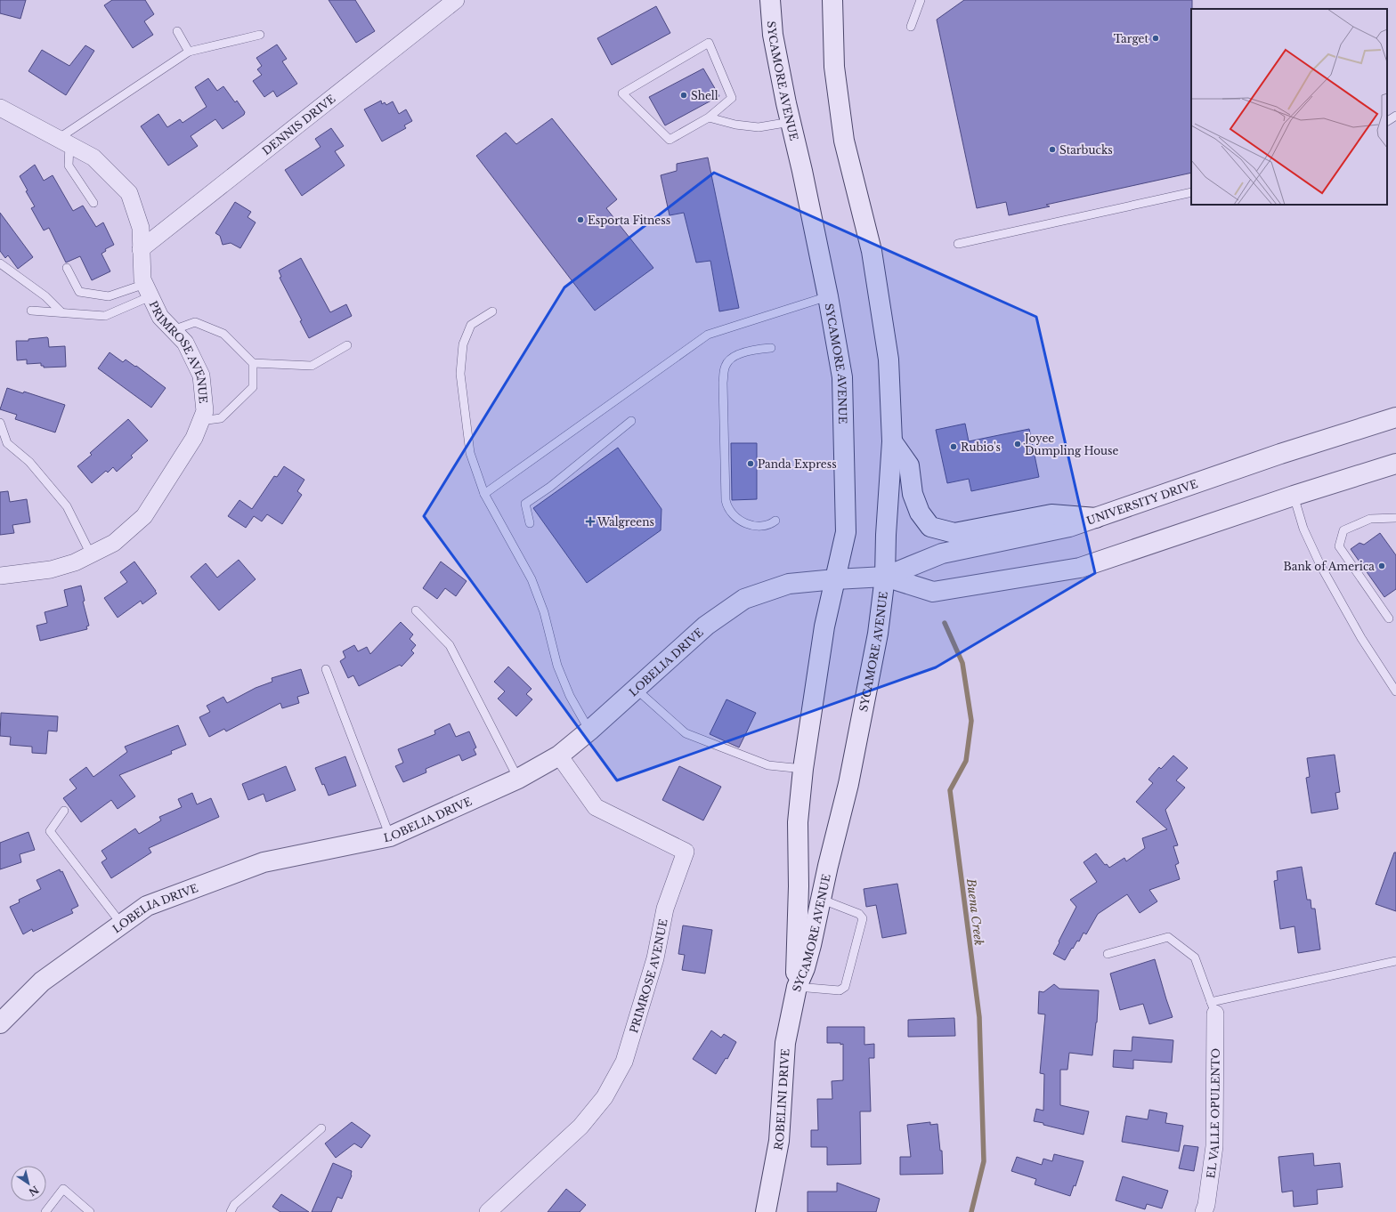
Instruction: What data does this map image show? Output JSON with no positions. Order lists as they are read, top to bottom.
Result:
{
  "streets": {
    "main road": [
      "SYCAMORE AVENUE",
      "UNIVERSITY DRIVE",
      "LOBELIA DRIVE",
      "ROBELINI DRIVE"
    ],
    "street": ["DENNIS DRIVE", "PRIMROSE AVENUE", "EL VALLE OPULENTO"]
  },
  "crossings": [
    ["SYCAMORE AVENUE", "UNIVERSITY DRIVE"],
    ["SYCAMORE AVENUE", "LOBELIA DRIVE"],
    ["SYCAMORE AVENUE", "ROBELINI DRIVE"],
    ["DENNIS DRIVE", "PRIMROSE AVENUE"],
    ["PRIMROSE AVENUE", "LOBELIA DRIVE"],
    ["UNIVERSITY DRIVE", "LOBELIA DRIVE"]
  ],
  "water": ["Buena Creek"],
  "places": {
    "other": [
      "Target",
      "Shell",
      "Starbucks",
      "Esporta Fitness",
      "Joyee Dumpling House",
      "Rubio's",
      "Panda Express",
      "Bank of America"
    ],
    "health": ["Walgreens"]
  },
  "north": "bottom right"
}
